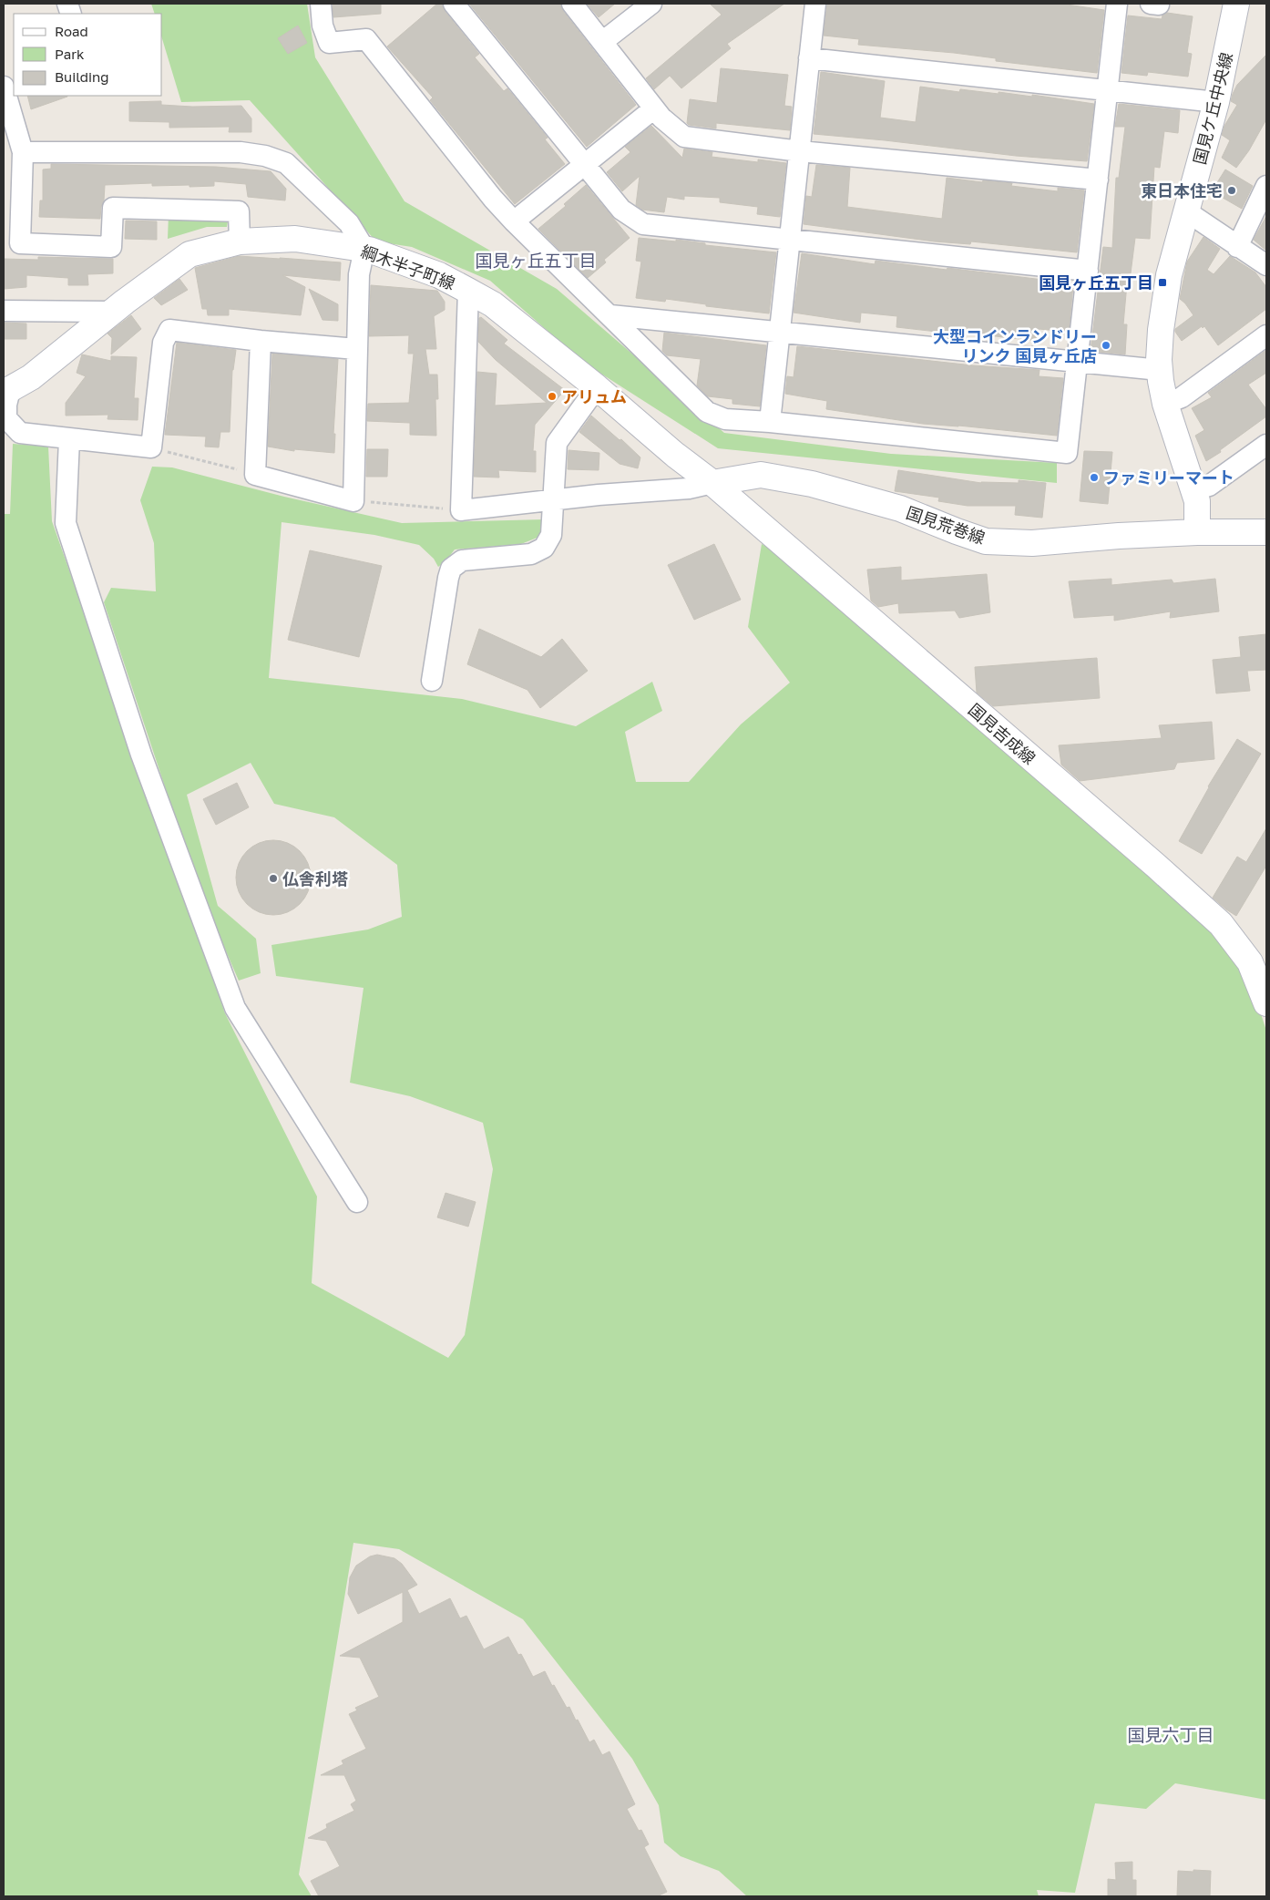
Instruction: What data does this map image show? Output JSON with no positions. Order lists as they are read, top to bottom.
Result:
{
  "streets": {
    "street": [
      "国見ケ丘中央線",
      "綱木半子町線",
      "国見荒巻線",
      "国見吉成線"
    ]
  },
  "crossings": [
    ["国見ケ丘中央線", "国見荒巻線"],
    ["綱木半子町線", "国見荒巻線"],
    ["綱木半子町線", "国見吉成線"],
    ["国見荒巻線", "国見吉成線"]
  ],
  "districts": ["国見ヶ丘五丁目", "国見六丁目"],
  "places": {
    "other": [
      "東日本住宅",
      "大型コインランドリー リンク 国見ヶ丘店",
      "アリュム",
      "ファミリーマート",
      "仏舎利塔"
    ],
    "transit": ["国見ヶ丘五丁目"]
  },
  "legend": ["Road", "Park", "Building"]
}
